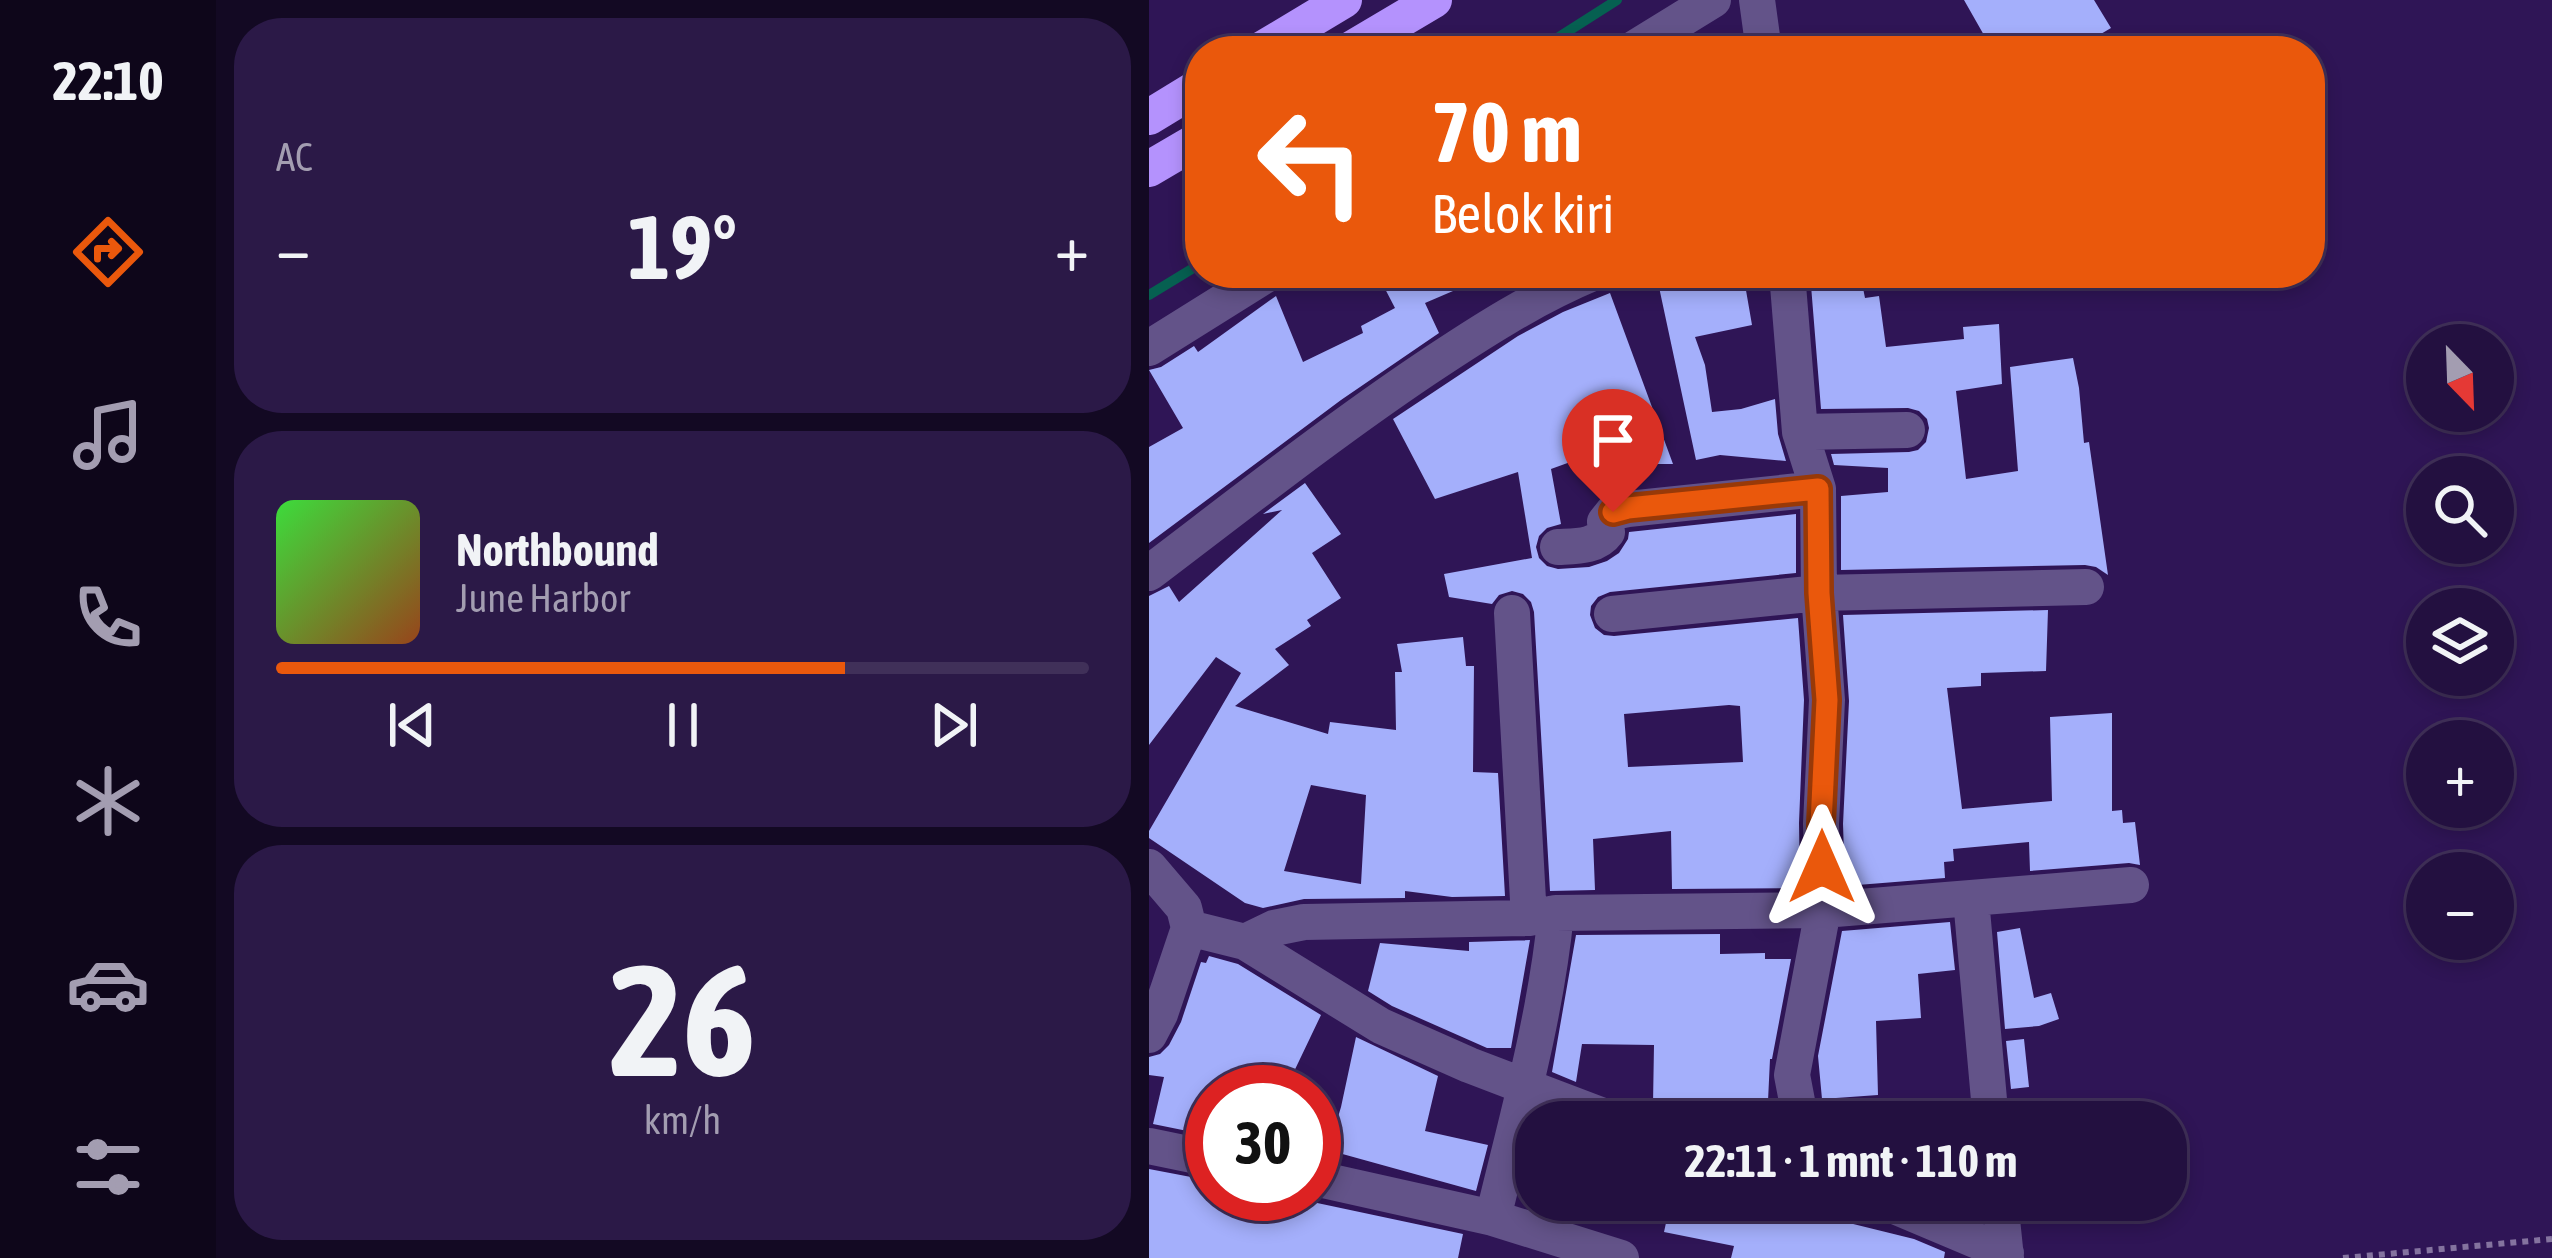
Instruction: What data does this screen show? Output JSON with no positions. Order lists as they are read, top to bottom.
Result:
{
  "north": "bottom right",
  "page": {
    "tabs": "22:10",
    "tile": [
      "AC",
      ["26", "km/h"]
    ],
    "turn": ["70 m", "Belok kiri"],
    "heat": ["−", "19°", "+"],
    "map_buttons": ["+", "−"],
    "song": ["Northbound", "June Harbor"],
    "limit": "30",
    "trip": "22:11 · 1 mnt · 110 m"
  }
}
